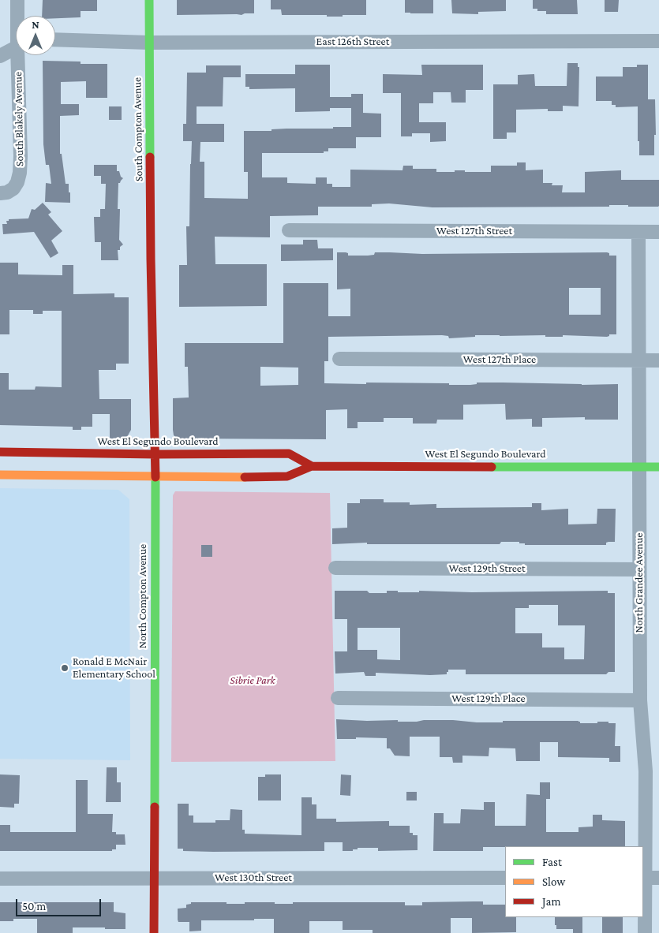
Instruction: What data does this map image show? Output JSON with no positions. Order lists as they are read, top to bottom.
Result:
{
  "streets": {
    "main road": ["South Compton Avenue", "West El Segundo Boulevard", "North Compton Avenue"],
    "street": [
      "East 126th Street",
      "South Blakely Avenue",
      "West 127th Street",
      "West 127th Place",
      "West 129th Street",
      "North Grandee Avenue",
      "West 129th Place",
      "West 130th Street"
    ]
  },
  "crossings": [
    ["East 126th Street", "South Compton Avenue"],
    ["South Compton Avenue", "North Compton Avenue"],
    ["West 127th Street", "North Grandee Avenue"],
    ["West 127th Place", "North Grandee Avenue"],
    ["West El Segundo Boulevard", "North Grandee Avenue"],
    ["West El Segundo Boulevard", "North Compton Avenue"],
    ["West 129th Street", "North Grandee Avenue"],
    ["North Grandee Avenue", "West 129th Place"],
    ["North Compton Avenue", "West 130th Street"]
  ],
  "parks": ["Sibrie Park"],
  "places": ["Ronald E McNair Elementary School"],
  "legend": ["Fast", "Slow", "Jam"],
  "scale_bar": "50 m",
  "north": "top"
}
